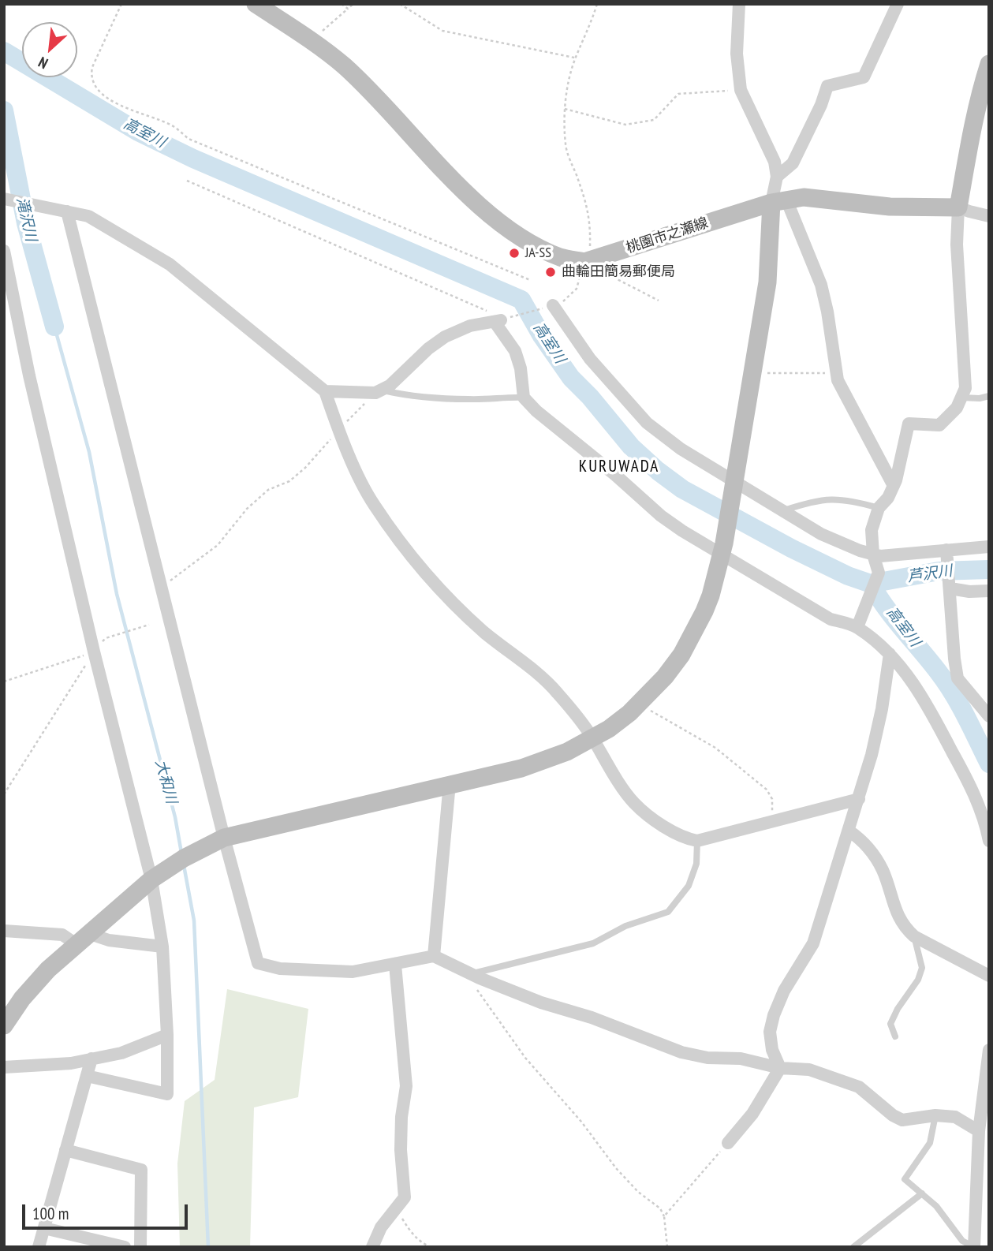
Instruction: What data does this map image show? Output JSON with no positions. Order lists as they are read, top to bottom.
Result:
{
  "streets": {
    "street": ["桃園市之瀬線"]
  },
  "districts": ["KURUWADA"],
  "water": [
    "高室川",
    "滝沢川",
    "芦沢川",
    "大和川"
  ],
  "places": ["JA-SS", "曲輪田簡易郵便局"],
  "scale_bar": "100 m",
  "north": "bottom left"
}
